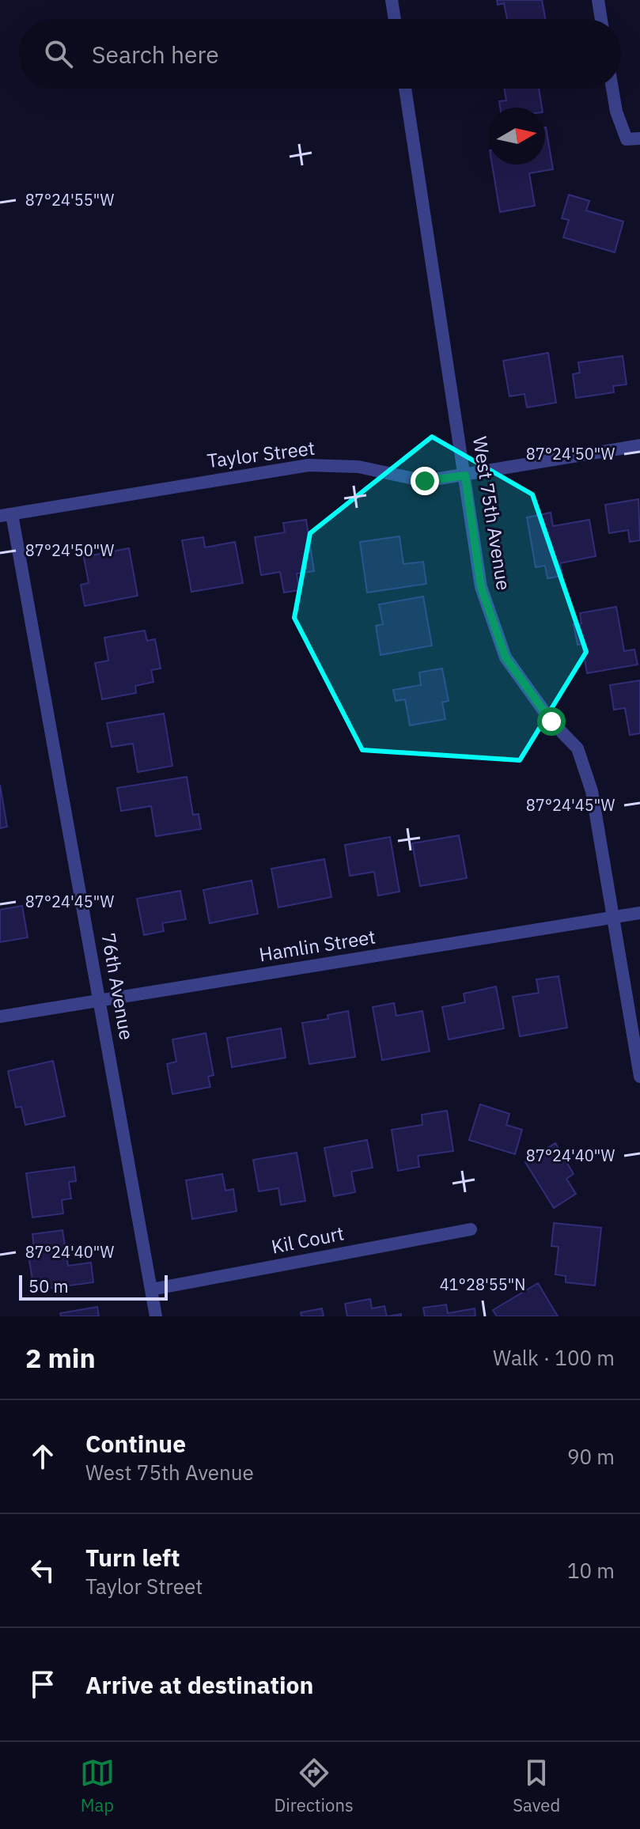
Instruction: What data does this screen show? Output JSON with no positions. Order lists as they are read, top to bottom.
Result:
{
  "streets": {
    "street": [
      "Taylor Street",
      "West 75th Avenue",
      "Hamlin Street",
      "76th Avenue",
      "Kil Court"
    ]
  },
  "crossings": [
    ["Taylor Street", "West 75th Avenue"],
    ["Taylor Street", "76th Avenue"],
    ["West 75th Avenue", "Hamlin Street"],
    ["Hamlin Street", "76th Avenue"],
    ["76th Avenue", "Kil Court"]
  ],
  "scale_bar": "50 m",
  "north": "right",
  "page": {
    "search": "Search here",
    "scale": "50 m",
    "heading": ["2 min", "Walk · 100 m"],
    "list": [
      ["Continue", "West 75th Avenue", "90 m"],
      ["Turn left", "Taylor Street", "10 m"],
      "Arrive at destination"
    ],
    "nav": ["Map", "Directions", "Saved"]
  },
  "coordinates": [
    "87°24'55\"W",
    "87°24'50\"W",
    "87°24'45\"W",
    "87°24'40\"W",
    "41°28'55\"N"
  ]
}
